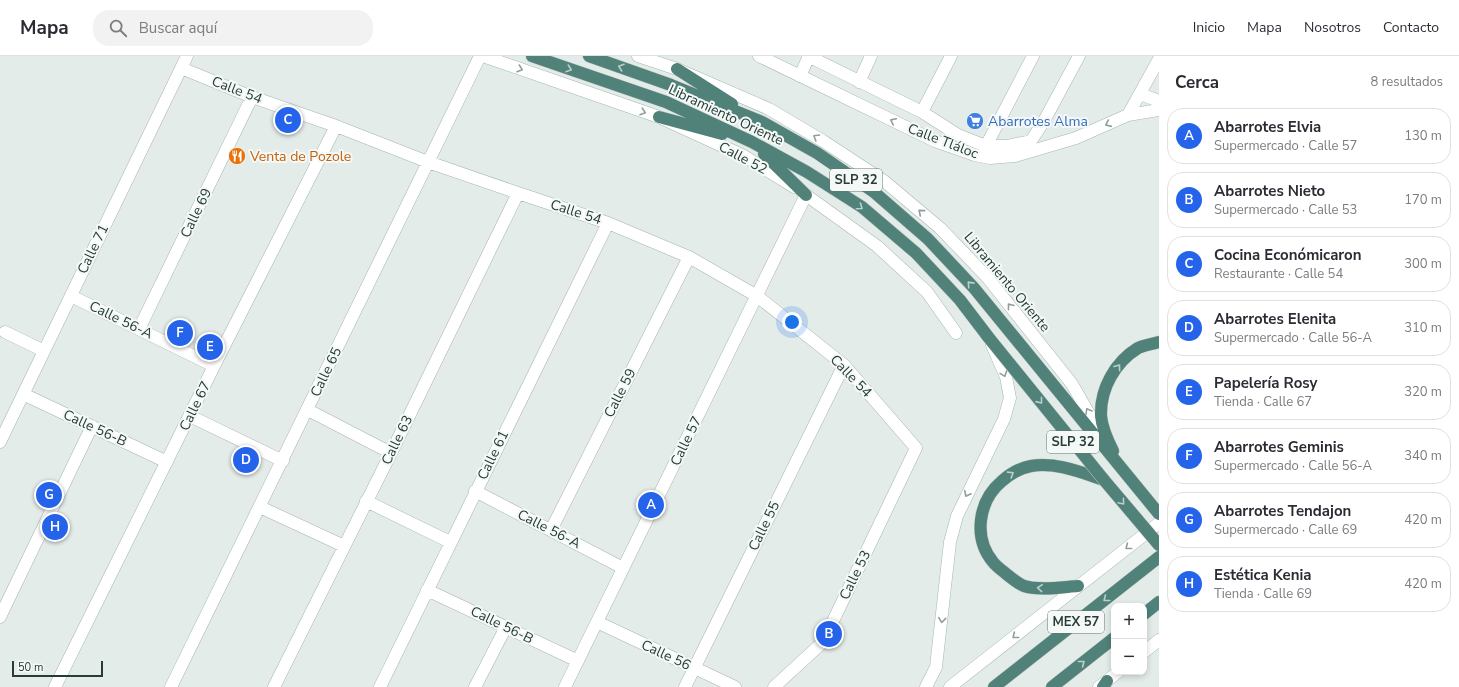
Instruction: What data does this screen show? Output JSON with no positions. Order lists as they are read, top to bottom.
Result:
{
  "streets": {
    "highway": ["Libramiento Oriente", "SLP 32", "MEX 57"],
    "street": [
      "Calle 54",
      "Calle Tláloc",
      "Calle 52",
      "Calle 69",
      "Calle 71",
      "Calle 56-A",
      "Calle 65",
      "Calle 59",
      "Calle 67",
      "Calle 56-B",
      "Calle 63",
      "Calle 57",
      "Calle 61",
      "Calle 55",
      "Calle 53",
      "Calle 56"
    ]
  },
  "crossings": [
    ["Calle 54", "Calle 69"],
    ["Calle 54", "Calle 71"],
    ["Calle 54", "Calle 65"],
    ["Calle 54", "Calle 59"],
    ["Calle 54", "Calle 67"],
    ["Calle 54", "Calle 63"],
    ["Calle 54", "Calle 57"],
    ["Calle 54", "Calle 61"],
    ["Calle 54", "Calle 55"],
    ["Calle 54", "Calle 53"],
    ["Libramiento Oriente", "SLP 32"],
    ["Calle 52", "Calle 65"],
    ["Calle 52", "Calle 57"],
    ["Calle 69", "Calle 56-A"],
    ["Calle 71", "Calle 56-A"],
    ["Calle 71", "Calle 56-B"],
    ["Calle 56-A", "Calle 59"],
    ["Calle 56-A", "Calle 67"],
    ["Calle 56-A", "Calle 57"],
    ["Calle 56-A", "Calle 61"],
    ["Calle 67", "Calle 56-B"],
    ["Calle 56-B", "Calle 57"],
    ["Calle 56-B", "Calle 61"],
    ["Calle 57", "Calle 56"],
    ["Calle 55", "Calle 56"]
  ],
  "places": {
    "supermarket": ["Abarrotes Alma"],
    "restaurant": ["Venta de Pozole"]
  },
  "scale_bar": "50 m",
  "page": {
    "header": "Mapa",
    "search": "Buscar aquí",
    "nav": [
      "Inicio",
      "Mapa",
      "Nosotros",
      "Contacto"
    ],
    "heading": ["Cerca", "8 resultados"],
    "pins": [
      "C",
      "F",
      "E",
      "D",
      "G",
      "A",
      "H",
      "B"
    ],
    "list": [
      {
        "mark": "A",
        "name": "Abarrotes Elvia",
        "note": "Supermercado · Calle 57",
        "value": "130 m"
      },
      {
        "mark": "B",
        "name": "Abarrotes Nieto",
        "note": "Supermercado · Calle 53",
        "value": "170 m"
      },
      {
        "mark": "C",
        "name": "Cocina Económicaron",
        "note": "Restaurante · Calle 54",
        "value": "300 m"
      },
      {
        "mark": "D",
        "name": "Abarrotes Elenita",
        "note": "Supermercado · Calle 56-A",
        "value": "310 m"
      },
      {
        "mark": "E",
        "name": "Papelería Rosy",
        "note": "Tienda · Calle 67",
        "value": "320 m"
      },
      {
        "mark": "F",
        "name": "Abarrotes Geminis",
        "note": "Supermercado · Calle 56-A",
        "value": "340 m"
      },
      {
        "mark": "G",
        "name": "Abarrotes Tendajon",
        "note": "Supermercado · Calle 69",
        "value": "420 m"
      },
      {
        "mark": "H",
        "name": "Estética Kenia",
        "note": "Tienda · Calle 69",
        "value": "420 m"
      }
    ],
    "map_buttons": ["+", "−"],
    "scale": "50 m"
  }
}
